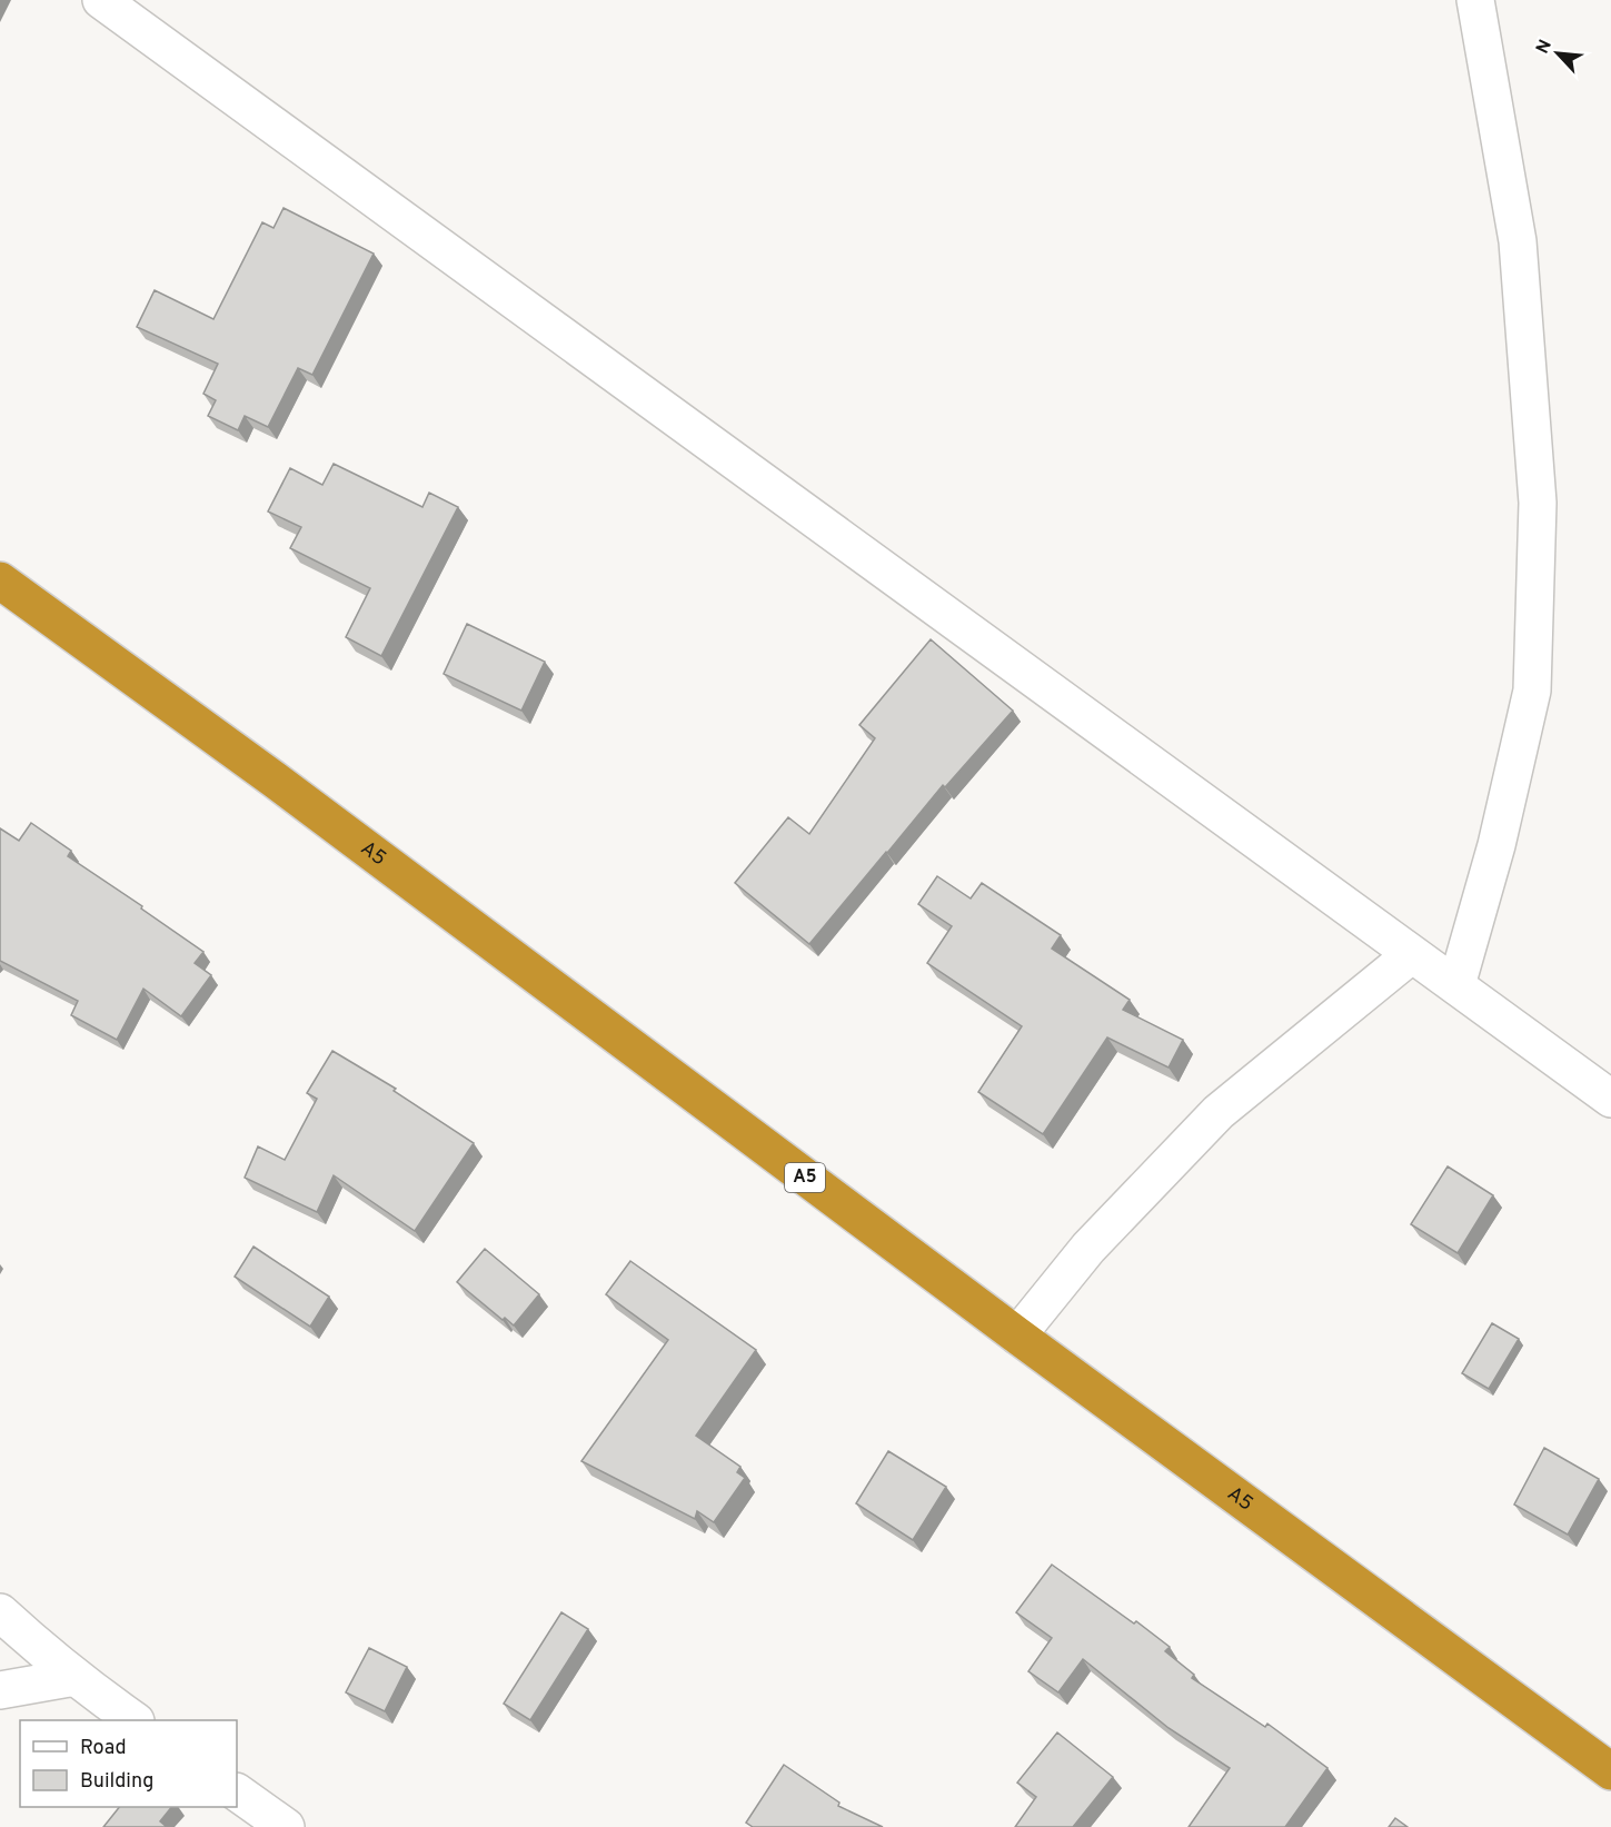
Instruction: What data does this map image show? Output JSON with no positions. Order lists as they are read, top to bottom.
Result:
{
  "streets": {
    "highway": ["A5"]
  },
  "legend": ["Road", "Building"],
  "north": "top left"
}
